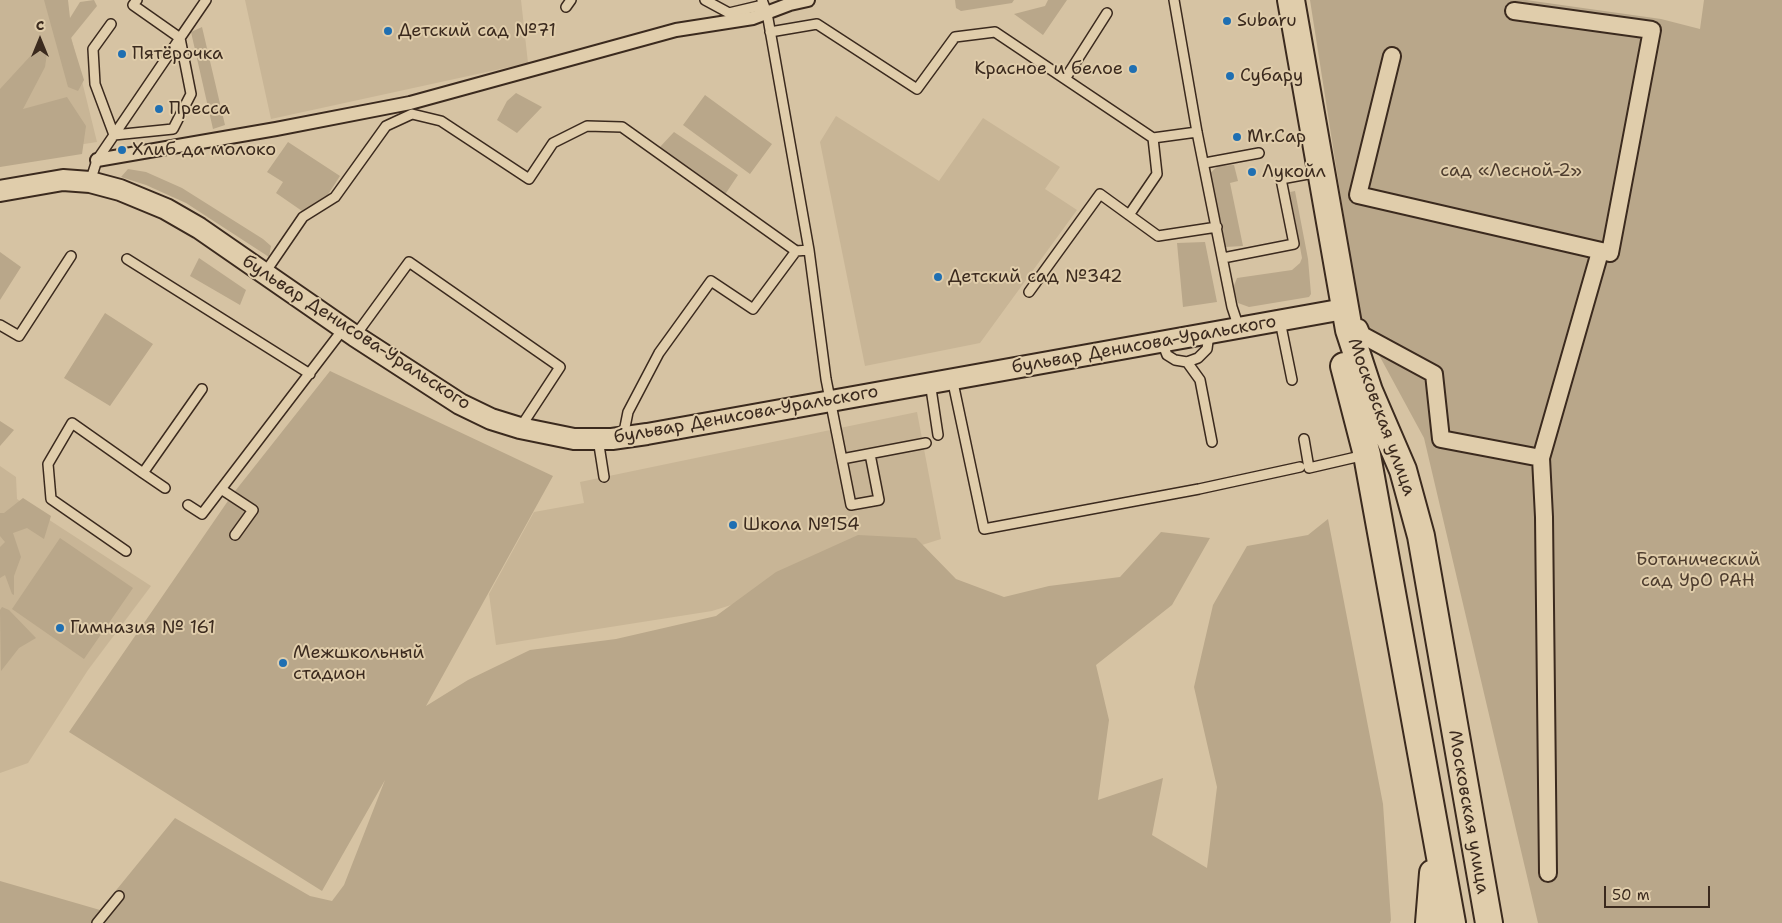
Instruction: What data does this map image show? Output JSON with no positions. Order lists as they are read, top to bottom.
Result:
{
  "streets": {
    "main road": ["Московская улица"],
    "street": ["бульвар Денисова-Уральского"]
  },
  "crossings": [
    ["бульвар Денисова-Уральского", "Московская улица"]
  ],
  "parks": ["сад «Лесной-2»", "Ботанический сад УрО РАН"],
  "places": [
    "Subaru",
    "Детский сад №71",
    "Пятёрочка",
    "Красное и белое",
    "Субару",
    "Пресса",
    "Mr.Cap",
    "Хлиб да молоко",
    "Лукойл",
    "Детский сад №342",
    "Школа №154",
    "Гимназия № 161",
    "Межшкольный стадион"
  ],
  "scale_bar": "50 m",
  "north": "top"
}
